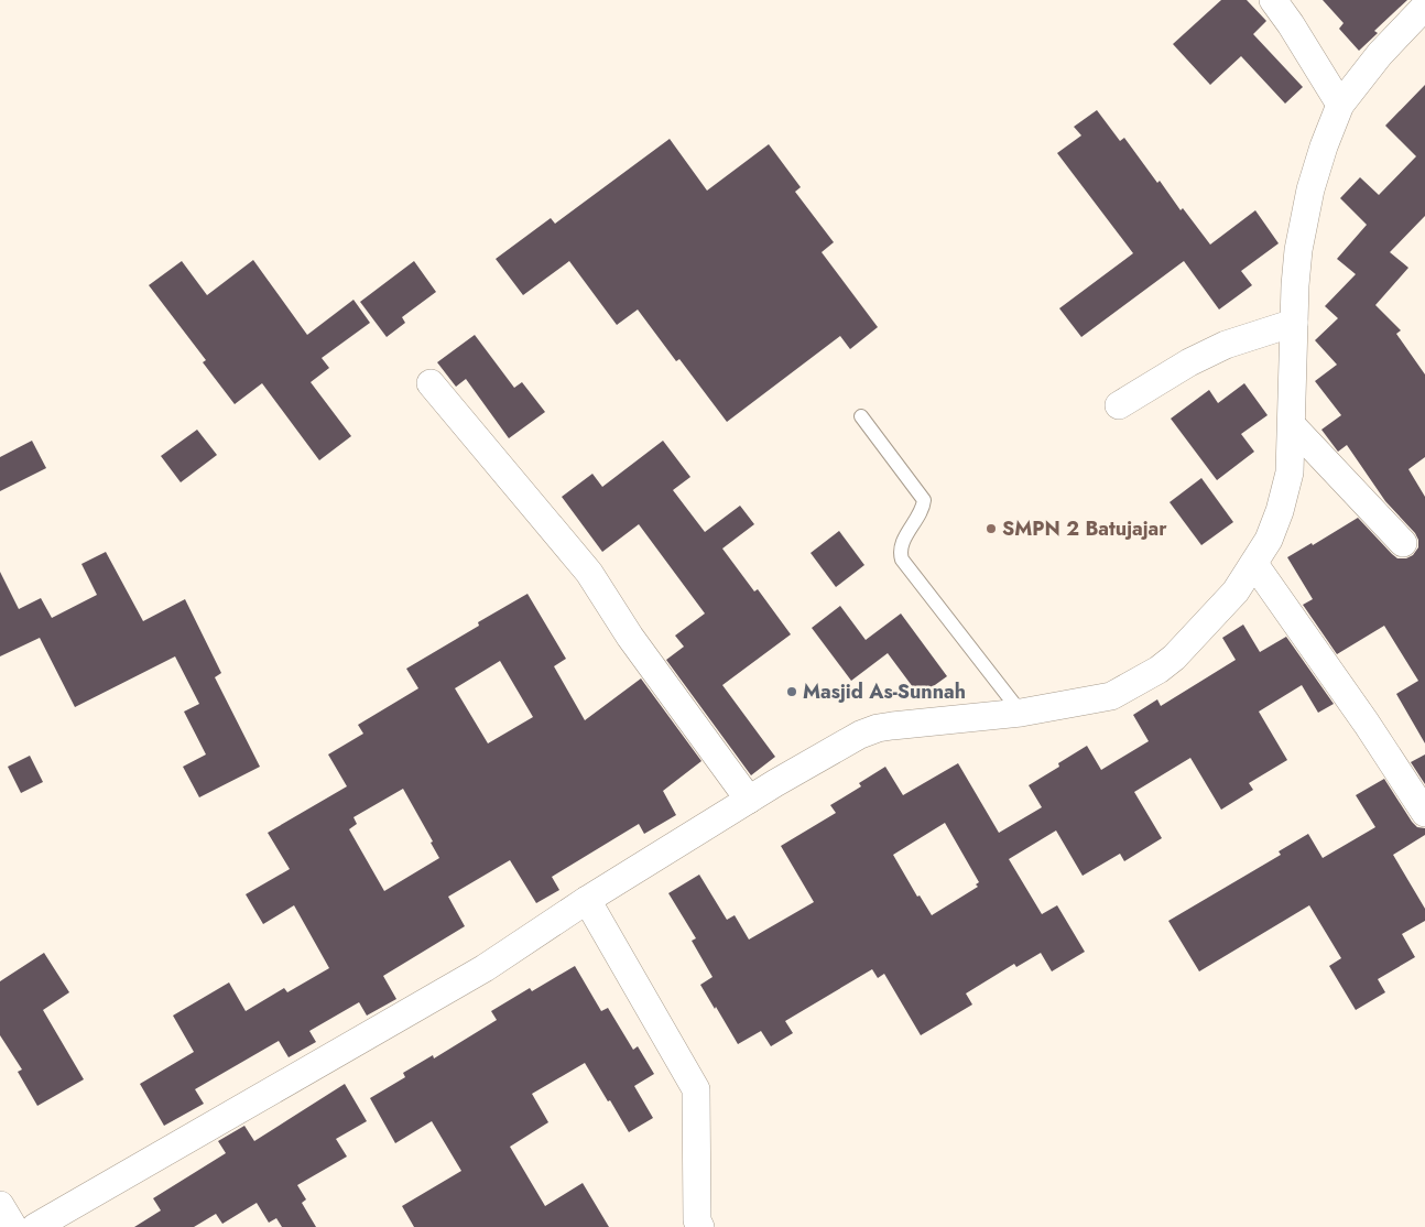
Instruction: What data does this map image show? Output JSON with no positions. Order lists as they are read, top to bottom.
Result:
{
  "places": ["SMPN 2 Batujajar", "Masjid As-Sunnah"]
}
